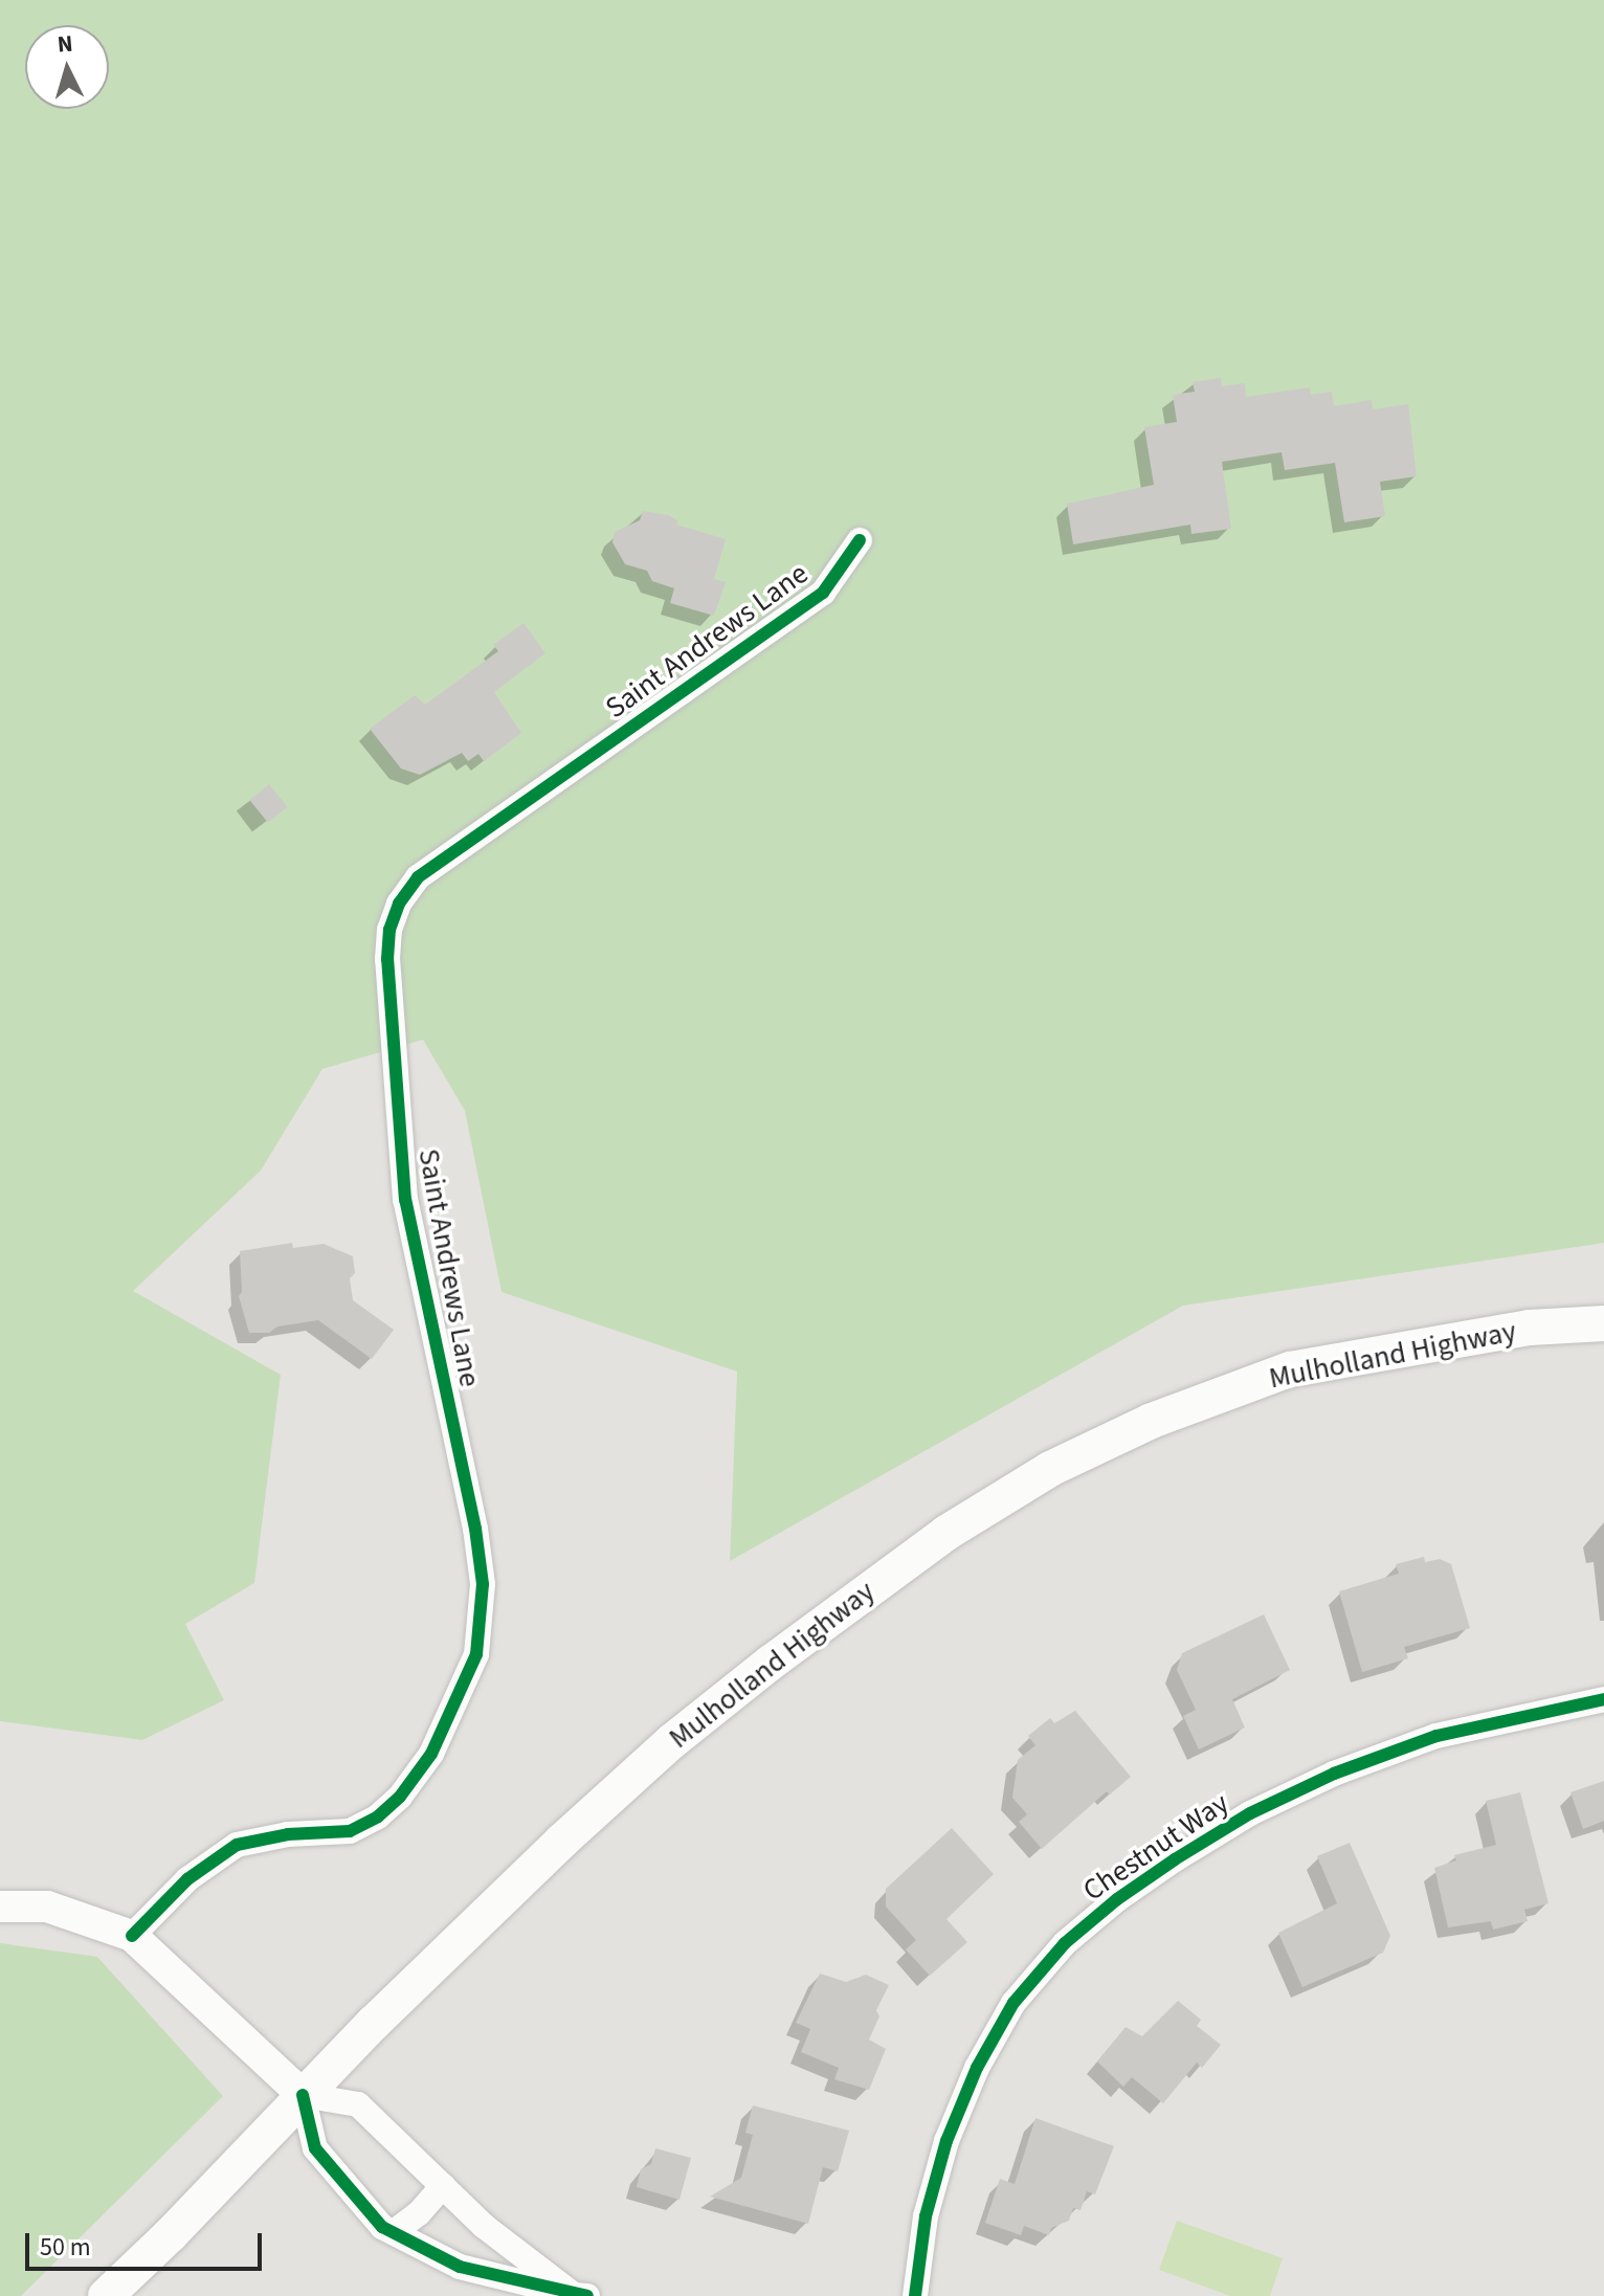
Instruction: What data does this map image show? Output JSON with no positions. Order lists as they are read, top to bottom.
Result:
{
  "streets": {
    "main road": ["Mulholland Highway"],
    "street": ["Saint Andrews Lane", "Chestnut Way"]
  },
  "scale_bar": "50 m",
  "north": "top"
}
